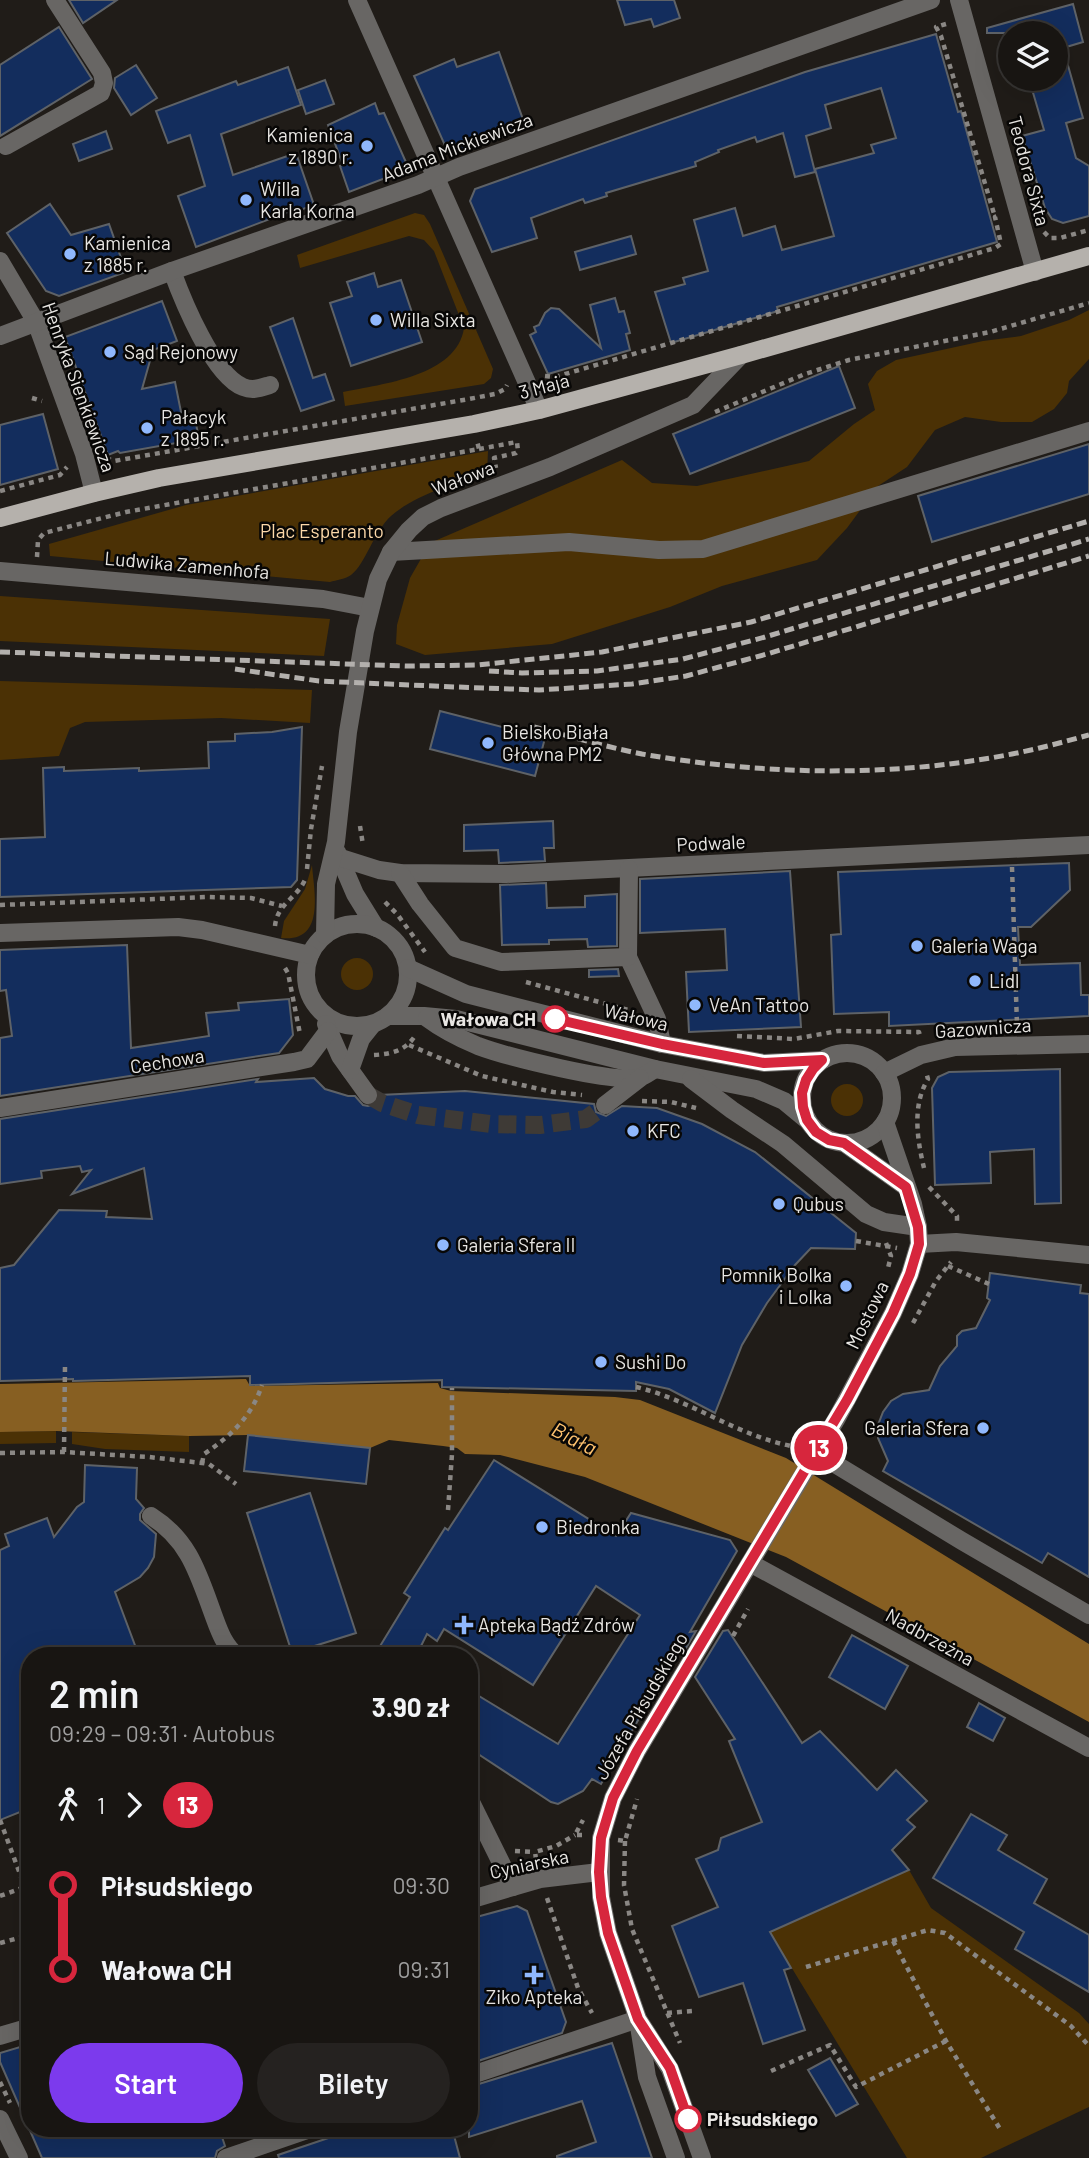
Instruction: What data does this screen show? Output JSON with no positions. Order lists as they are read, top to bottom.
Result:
{
  "streets": {
    "main road": ["3 Maja"],
    "street": [
      "Adama Mickiewicza",
      "Teodora Sixta",
      "Henryka Sienkiewicza",
      "Wałowa",
      "Ludwika Zamenhofa",
      "Podwale",
      "Gazownicza",
      "Cechowa",
      "Mostowa",
      "Nadbrzeżna",
      "Józefa Piłsudskiego",
      "Cyniarska"
    ]
  },
  "crossings": [
    ["Adama Mickiewicza", "Henryka Sienkiewicza"],
    ["Teodora Sixta", "3 Maja"],
    ["3 Maja", "Henryka Sienkiewicza"],
    ["3 Maja", "Wałowa"],
    ["Wałowa", "Ludwika Zamenhofa"],
    ["Wałowa", "Podwale"],
    ["Wałowa", "Gazownicza"],
    ["Wałowa", "Cechowa"],
    ["Mostowa", "Nadbrzeżna"],
    ["Mostowa", "Józefa Piłsudskiego"],
    ["Nadbrzeżna", "Józefa Piłsudskiego"],
    ["Józefa Piłsudskiego", "Cyniarska"]
  ],
  "water": ["Biała"],
  "parks": ["Plac Esperanto"],
  "places": {
    "other": [
      "Kamienica z 1890 r.",
      "Willa Karla Korna",
      "Kamienica z 1885 r.",
      "Willa Sixta",
      "Sąd Rejonowy",
      "Pałacyk z 1895 r.",
      "Bielsko Biała Główna PM2",
      "Galeria Waga",
      "Lidl",
      "VeAn Tattoo",
      "Wałowa CH",
      "KFC",
      "Qubus",
      "Galeria Sfera II",
      "Pomnik Bolka i Lolka",
      "Sushi Do",
      "Galeria Sfera",
      "Biedronka",
      "Piłsudskiego"
    ],
    "health": ["Apteka Bądź Zdrów", "Ziko Apteka"]
  },
  "lines": ["bus line 13"],
  "page": {
    "on_map": "13",
    "heading": ["2 min", "09:29 – 09:31 · Autobus", "3.90 zł"],
    "legs": ["1", "13"],
    "list": [
      {
        "name": "Piłsudskiego",
        "value": "09:30"
      },
      {
        "name": "Wałowa CH",
        "value": "09:31"
      }
    ],
    "buttons": ["Start", "Bilety"]
  }
}
